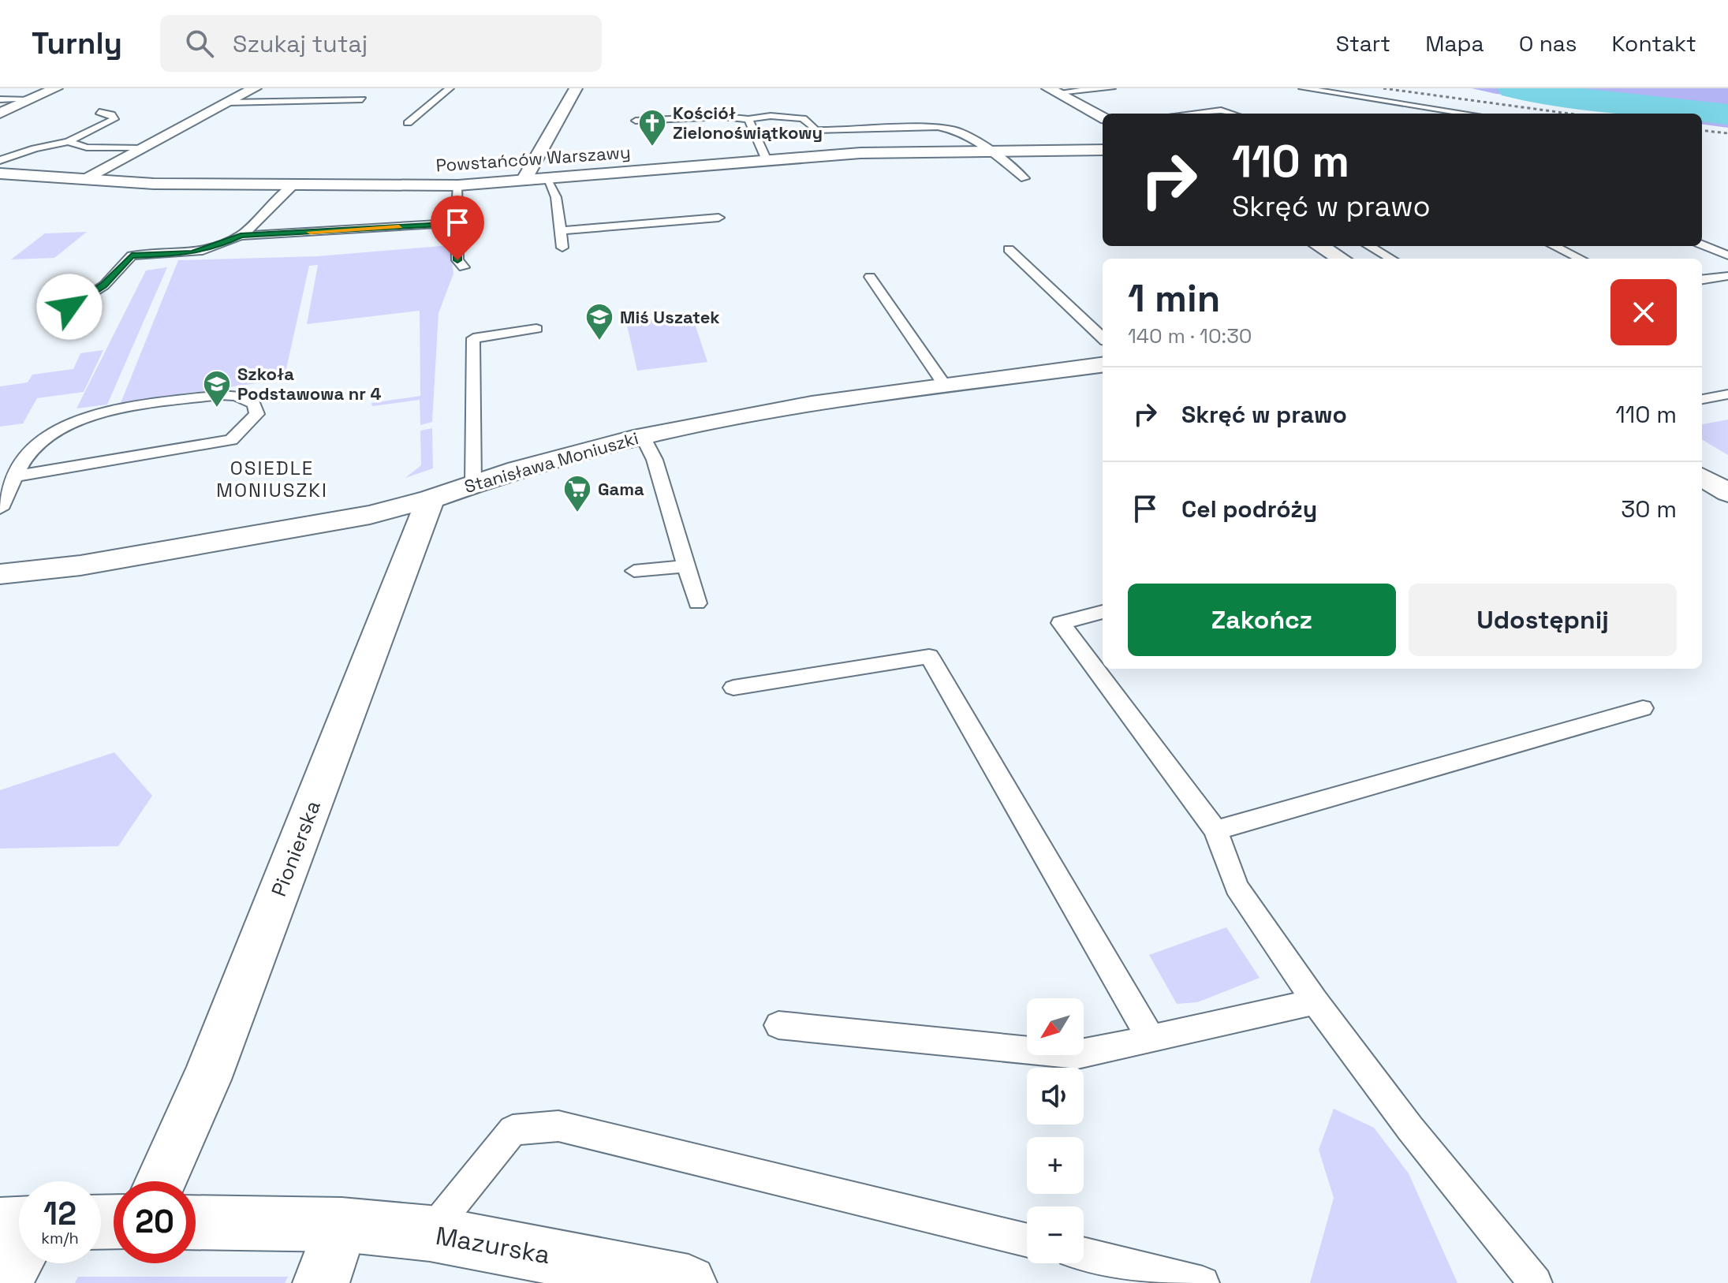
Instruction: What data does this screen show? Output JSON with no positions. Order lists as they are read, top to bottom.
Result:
{
  "streets": {
    "street": [
      "Powstańców Warszawy",
      "Stanisława Moniuszki",
      "Pionierska",
      "Mazurska"
    ]
  },
  "crossings": [
    ["Stanisława Moniuszki", "Pionierska"]
  ],
  "districts": ["OSIEDLE MONIUSZKI"],
  "places": {
    "church": ["Kościół Zielonoświątkowy"],
    "school or university": ["Miś Uszatek", "Szkoła Podstawowa nr 4"],
    "supermarket": ["Gama"]
  },
  "north": "bottom left",
  "page": {
    "header": "Turnly",
    "search": "Szukaj tutaj",
    "nav": [
      "Start",
      "Mapa",
      "O nas",
      "Kontakt"
    ],
    "turn": ["110 m", "Skręć w prawo"],
    "heading": ["1 min", "140 m · 10:30"],
    "list": [
      {
        "name": "Skręć w prawo",
        "value": "110 m"
      },
      {
        "name": "Cel podróży",
        "value": "30 m"
      }
    ],
    "buttons": ["Zakończ", "Udostępnij"],
    "map_buttons": ["+", "−"],
    "speed": "12 km/h",
    "limit": "20"
  }
}
